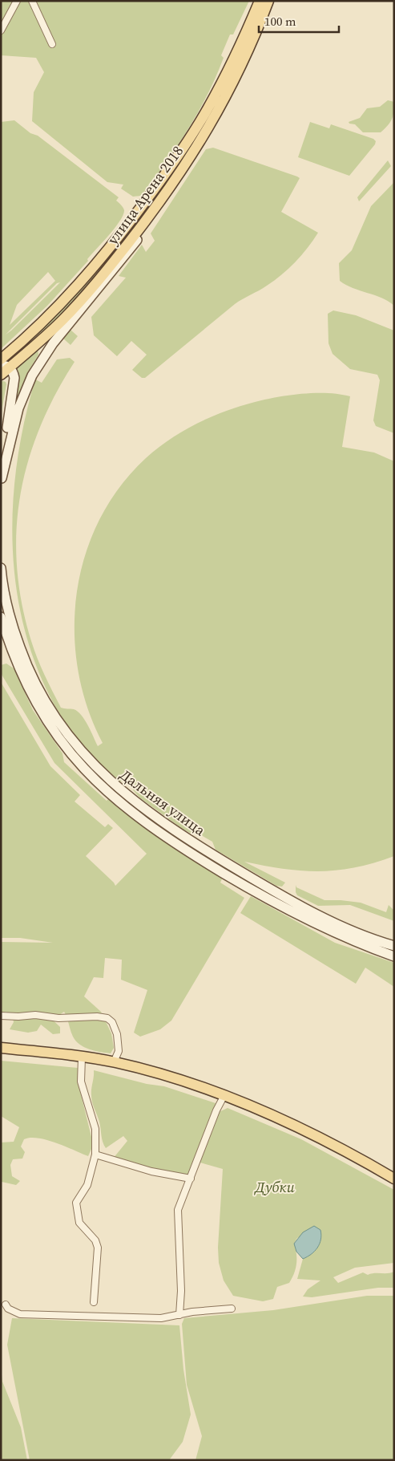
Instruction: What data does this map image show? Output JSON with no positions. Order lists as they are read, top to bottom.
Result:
{
  "streets": {
    "main road": ["улица Арена 2018", "Дальняя улица"]
  },
  "parks": ["Дубки"],
  "scale_bar": "100 m"
}
